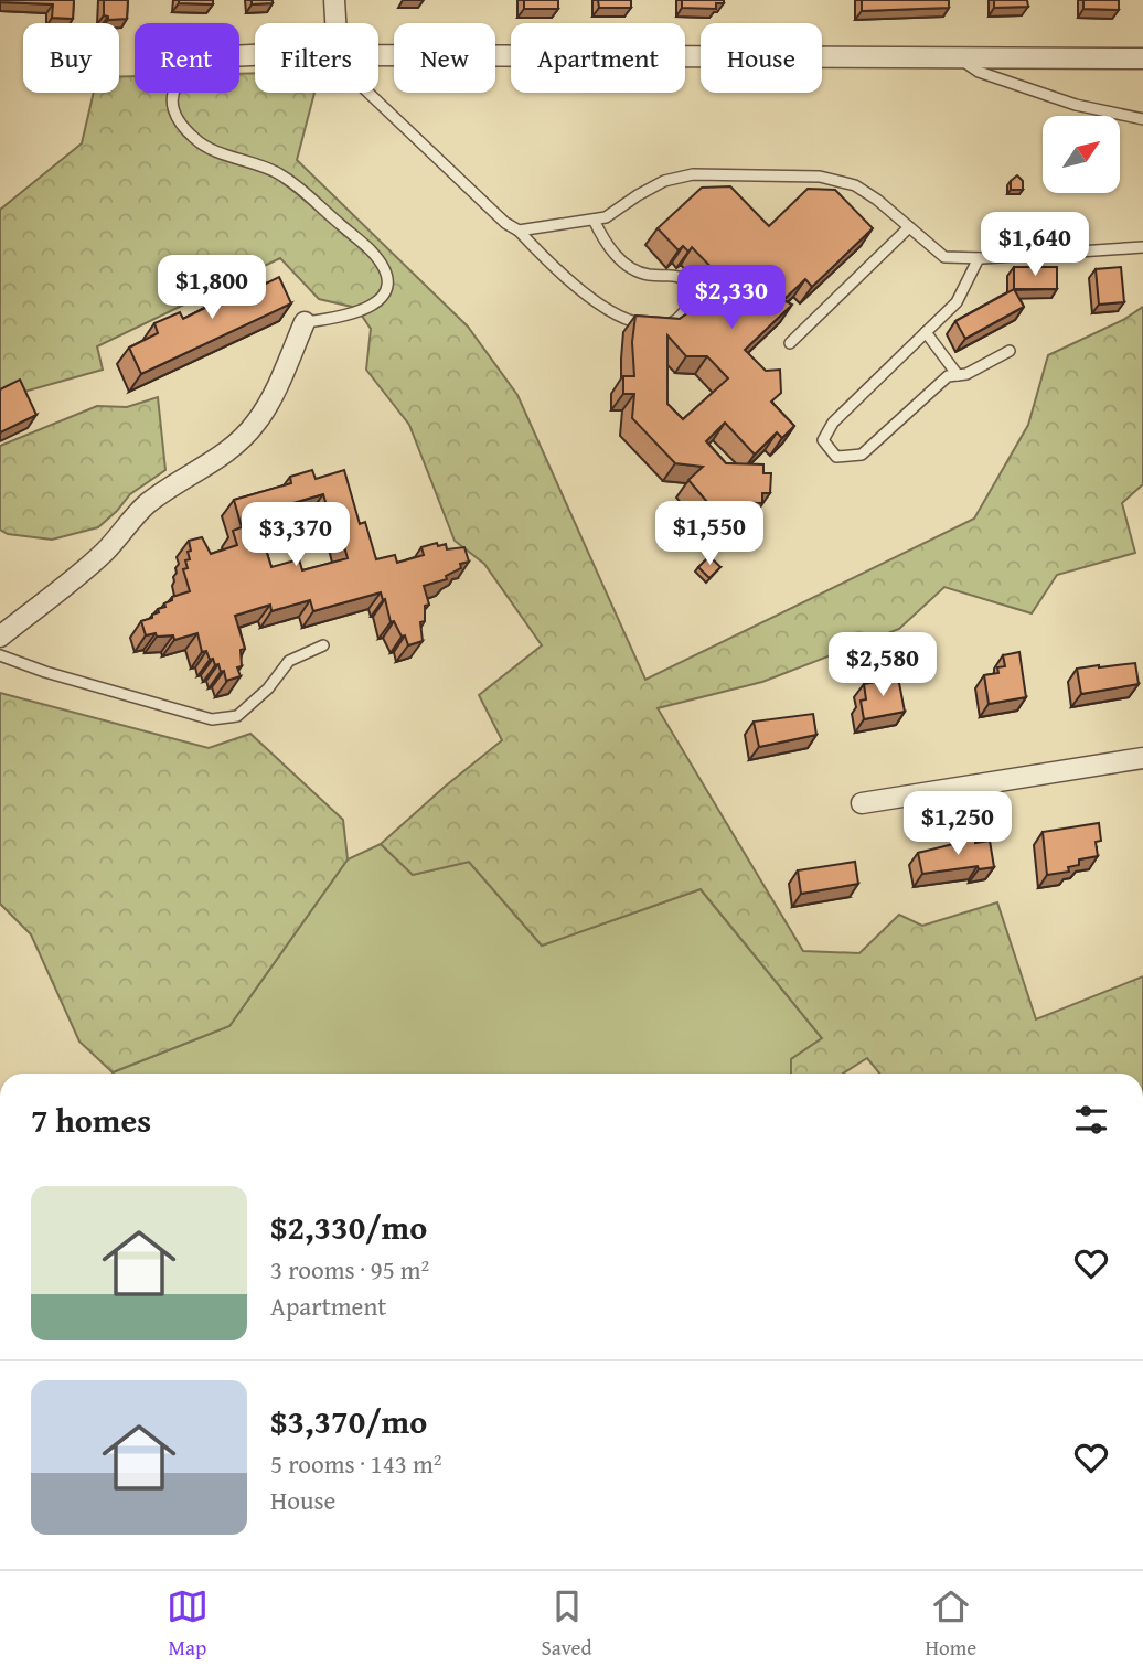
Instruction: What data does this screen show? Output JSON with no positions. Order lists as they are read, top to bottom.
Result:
{
  "north": "top right",
  "page": {
    "chip": [
      "Buy",
      "Rent",
      "Filters",
      "New",
      "Apartment",
      "House"
    ],
    "price": [
      "$1,640",
      "$1,800",
      "$2,330",
      "$1,550",
      "$3,370",
      "$2,580",
      "$1,250"
    ],
    "heading": "7 homes",
    "list": [
      {
        "name": "$2,330/mo",
        "note": "3 rooms · 95 m² · Apartment"
      },
      {
        "name": "$3,370/mo",
        "note": "5 rooms · 143 m² · House"
      }
    ],
    "tabs": ["Map", "Saved", "Home"]
  }
}
